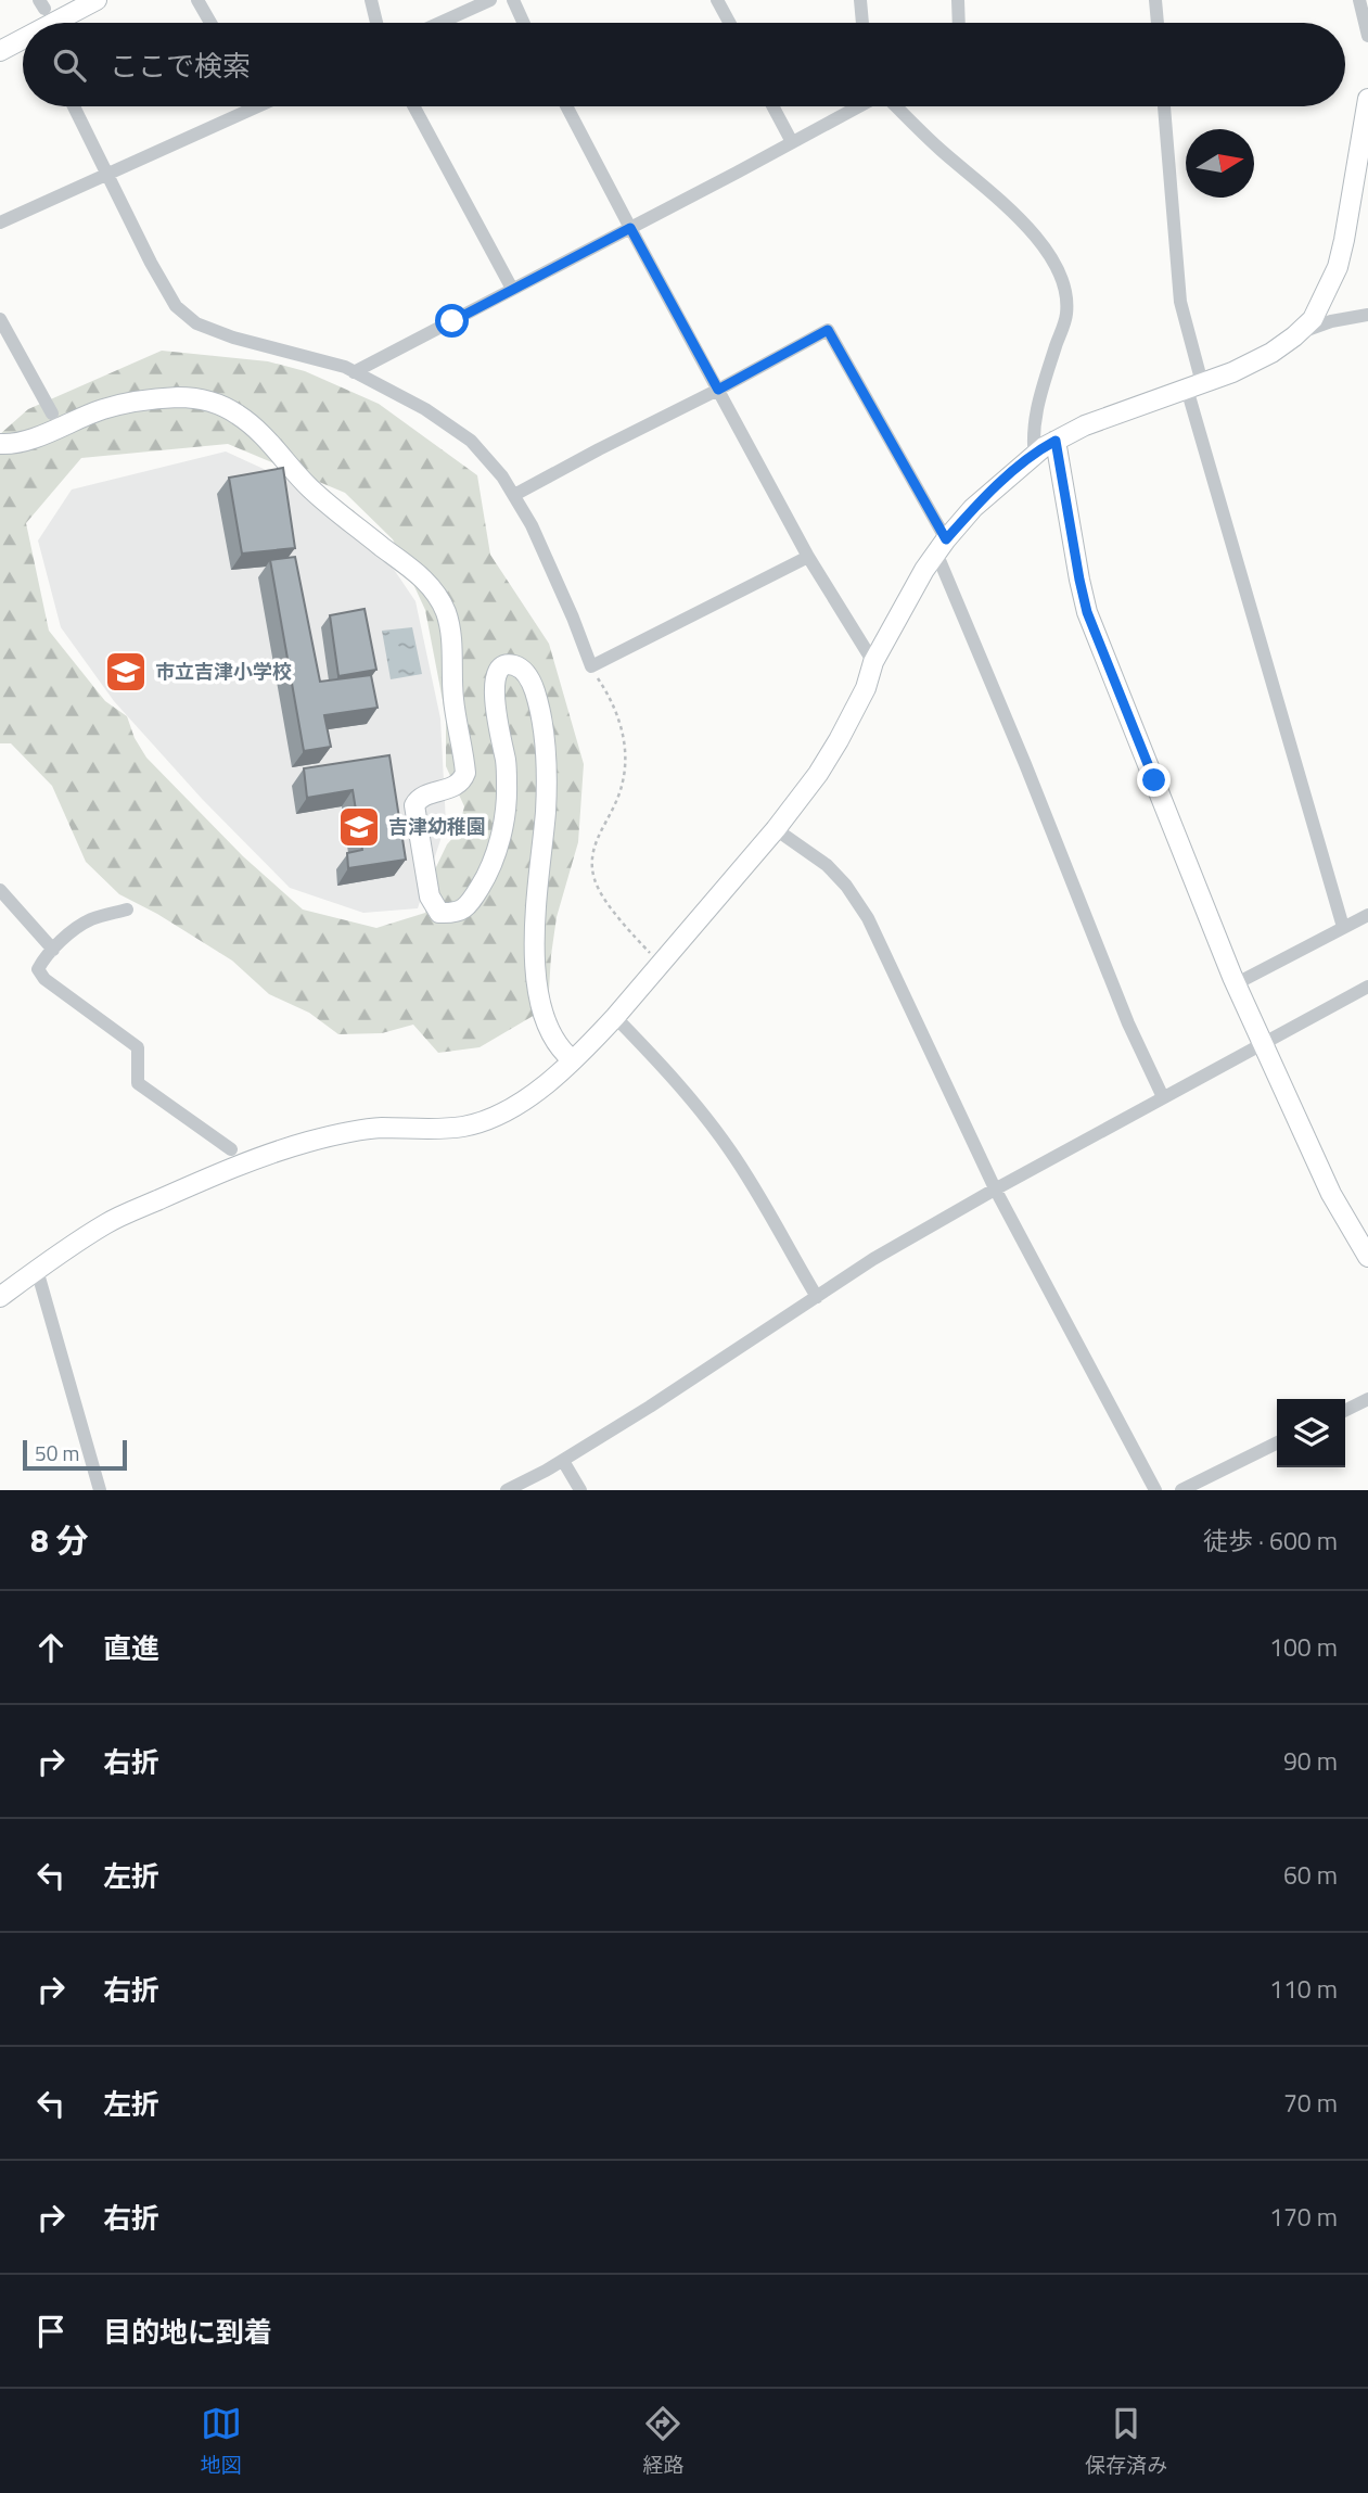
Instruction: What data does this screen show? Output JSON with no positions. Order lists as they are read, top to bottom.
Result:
{
  "places": {
    "school or university": ["市立吉津小学校", "吉津幼稚園"]
  },
  "scale_bar": "50 m",
  "north": "right",
  "page": {
    "search": "ここで検索",
    "scale": "50 m",
    "heading": ["8 分", "徒歩 · 600 m"],
    "list": [
      ["直進", "100 m"],
      ["右折", "90 m"],
      ["左折", "60 m"],
      ["右折", "110 m"],
      ["左折", "70 m"],
      ["右折", "170 m"],
      "目的地に到着"
    ],
    "nav": ["地図", "経路", "保存済み"]
  }
}
